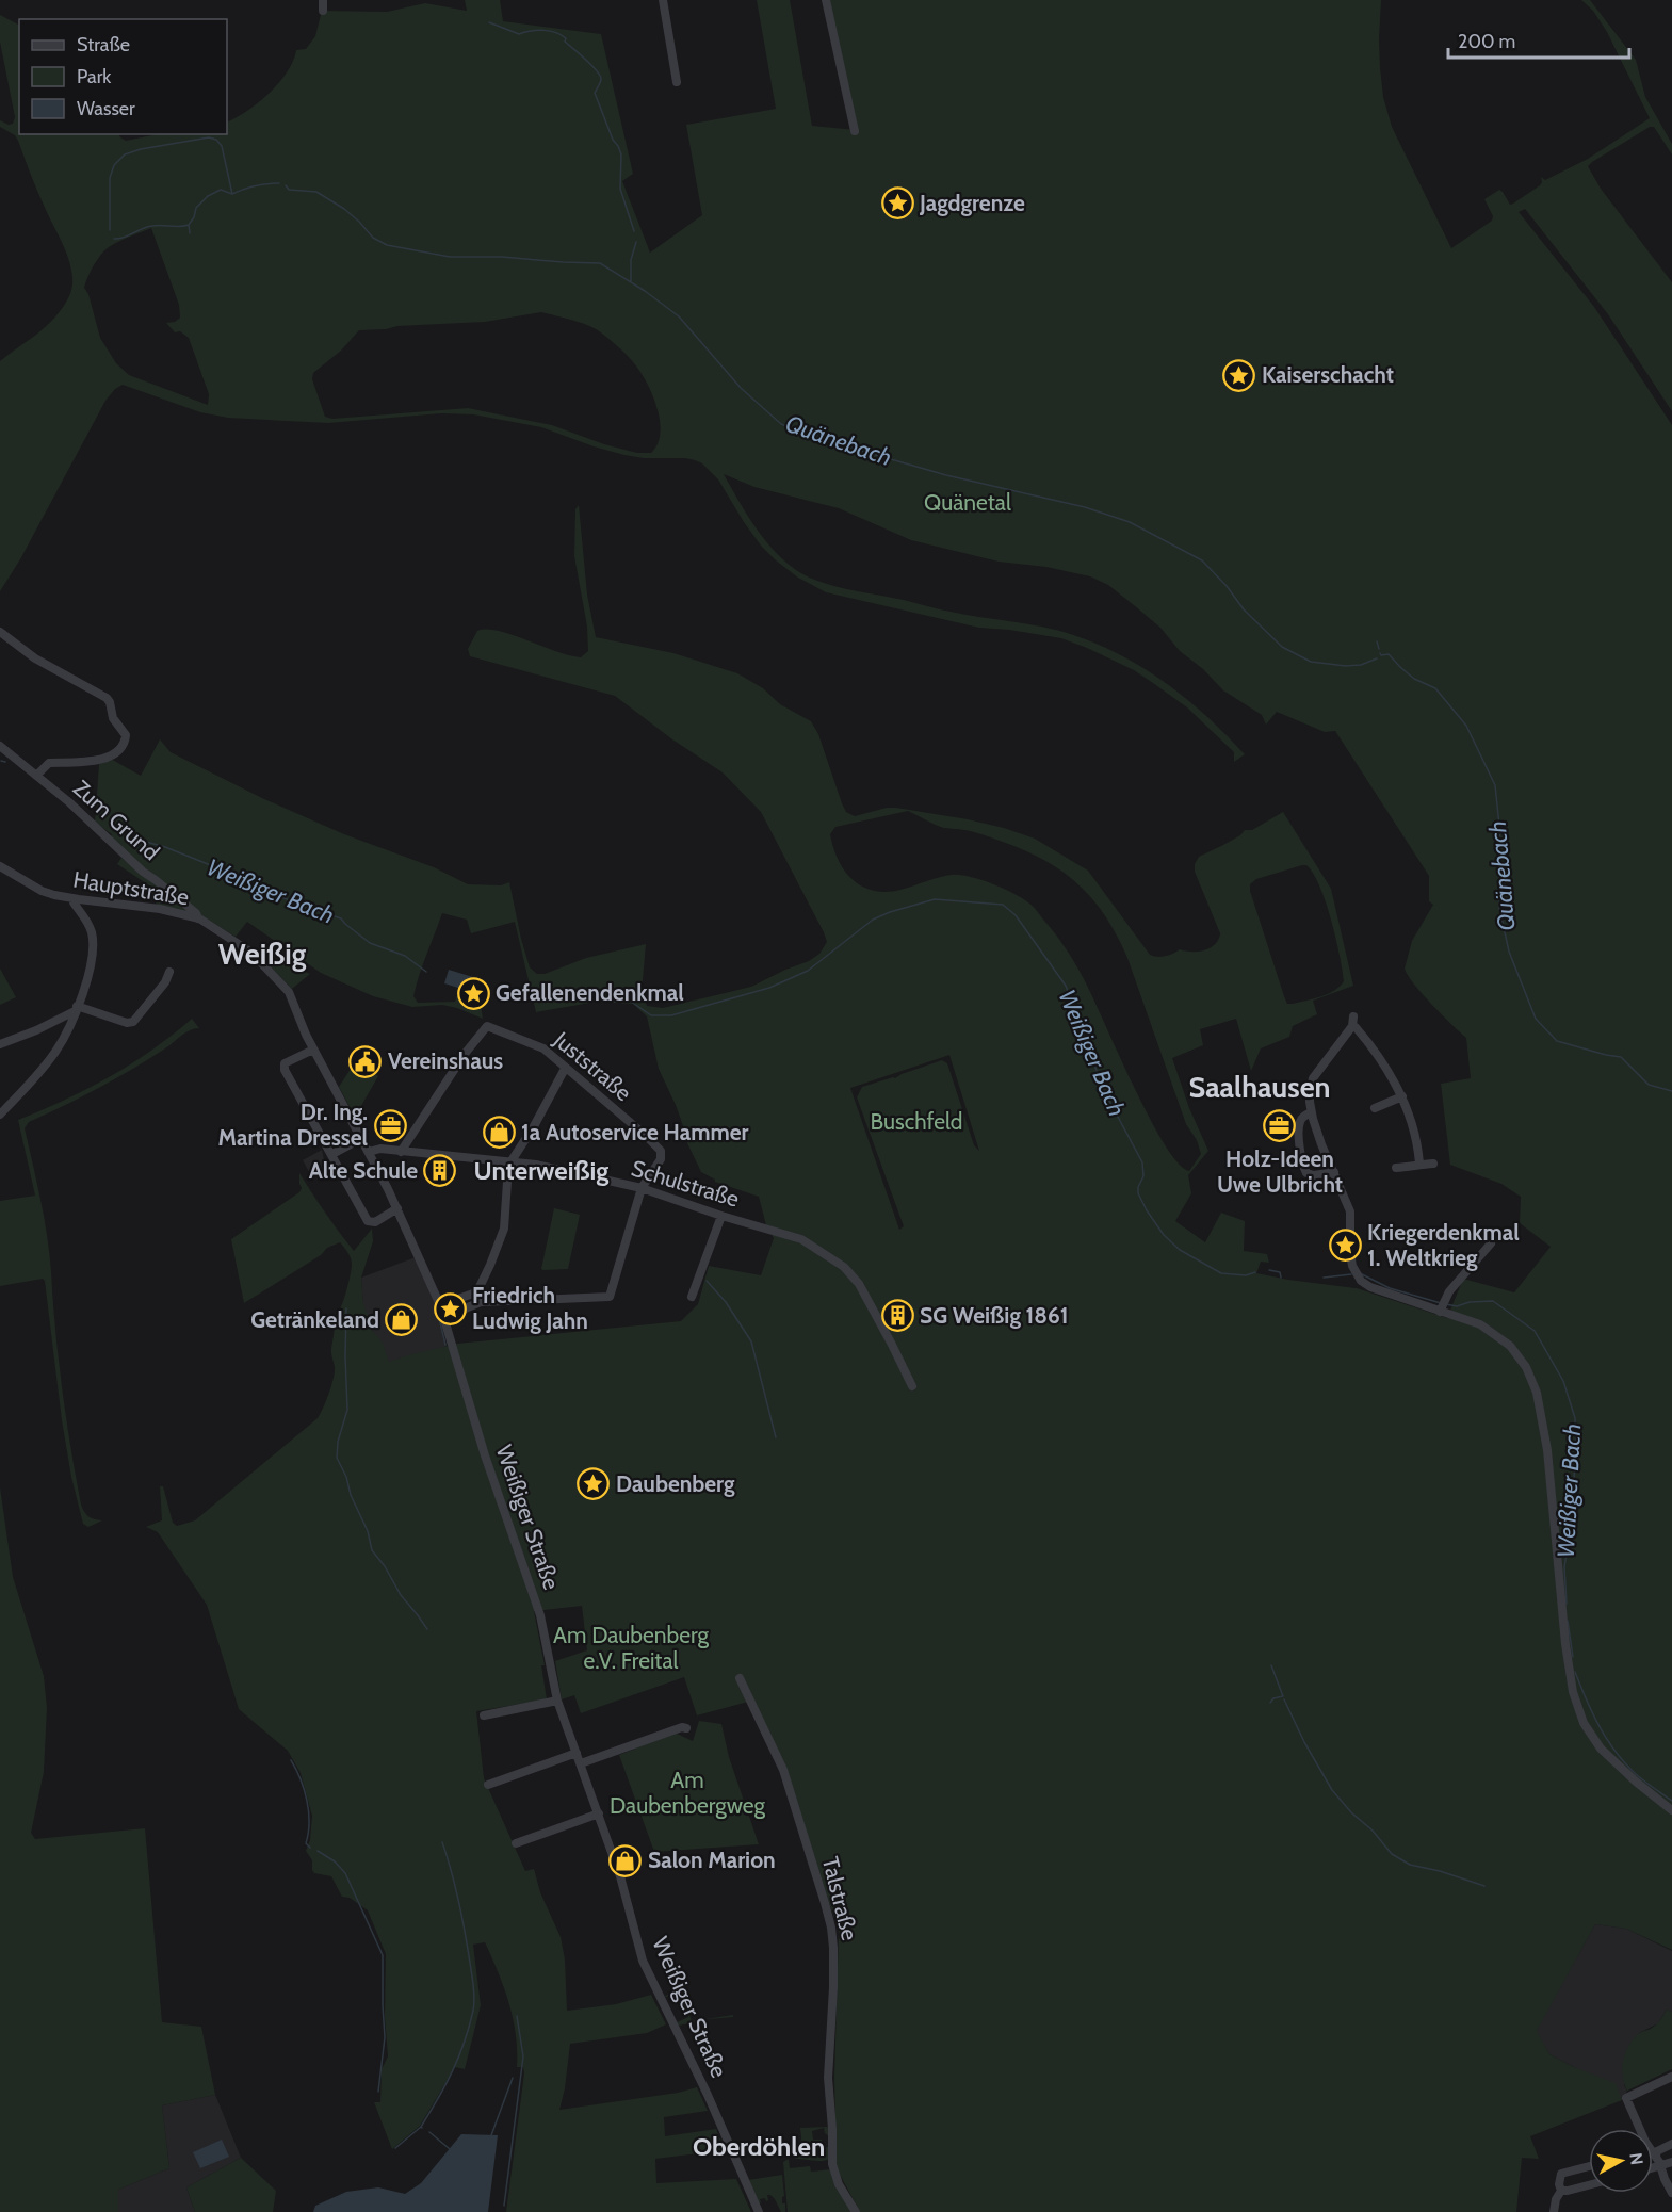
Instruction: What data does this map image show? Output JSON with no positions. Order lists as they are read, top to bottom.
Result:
{
  "streets": {
    "street": [
      "Zum Grund",
      "Hauptstraße",
      "Juststraße",
      "Schulstraße",
      "Weißiger Straße",
      "Talstraße"
    ]
  },
  "crossings": [
    ["Zum Grund", "Hauptstraße"],
    ["Hauptstraße", "Schulstraße"],
    ["Hauptstraße", "Weißiger Straße"],
    ["Juststraße", "Schulstraße"]
  ],
  "districts": [
    "Weißig",
    "Saalhausen",
    "Unterweißig",
    "Oberdöhlen"
  ],
  "water": ["Quänebach", "Weißiger Bach"],
  "parks": [
    "Quänetal",
    "Buschfeld",
    "Am Daubenberg e.V. Freital",
    "Am Daubenbergweg"
  ],
  "places": {
    "place": [
      "Jagdgrenze",
      "Kaiserschacht",
      "Gefallenendenkmal",
      "Kriegerdenkmal 1. Weltkrieg",
      "Friedrich Ludwig Jahn",
      "Daubenberg"
    ],
    "public building": ["Vereinshaus"],
    "office": ["Dr. Ing. Martina Dressel", "Holz-Ideen Uwe Ulbricht"],
    "shop": ["1a Autoservice Hammer", "Getränkeland", "Salon Marion"],
    "building": ["Alte Schule", "SG Weißig 1861"]
  },
  "legend": ["Straße", "Park", "Wasser"],
  "scale_bar": "200 m",
  "north": "right"
}
